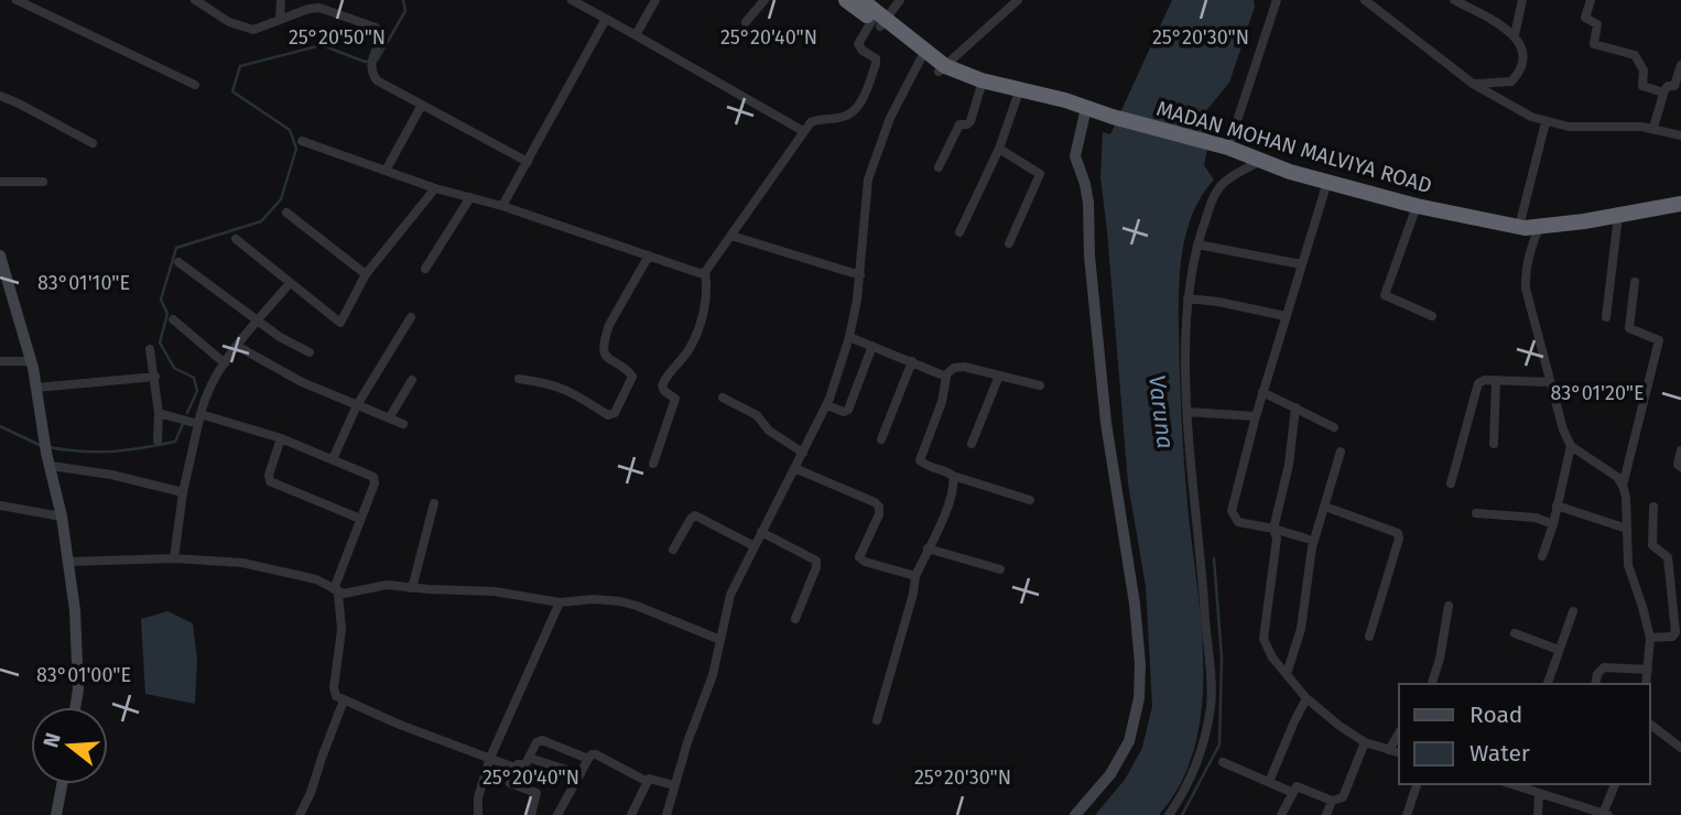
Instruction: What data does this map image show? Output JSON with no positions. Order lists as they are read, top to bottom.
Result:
{
  "streets": {
    "highway": ["MADAN MOHAN MALVIYA ROAD"]
  },
  "water": ["Varuna"],
  "legend": ["Road", "Water"],
  "north": "left",
  "coordinates": [
    "25°20'50\"N",
    "25°20'40\"N",
    "25°20'30\"N",
    "83°01'10\"E",
    "83°01'20\"E",
    "83°01'00\"E"
  ]
}
